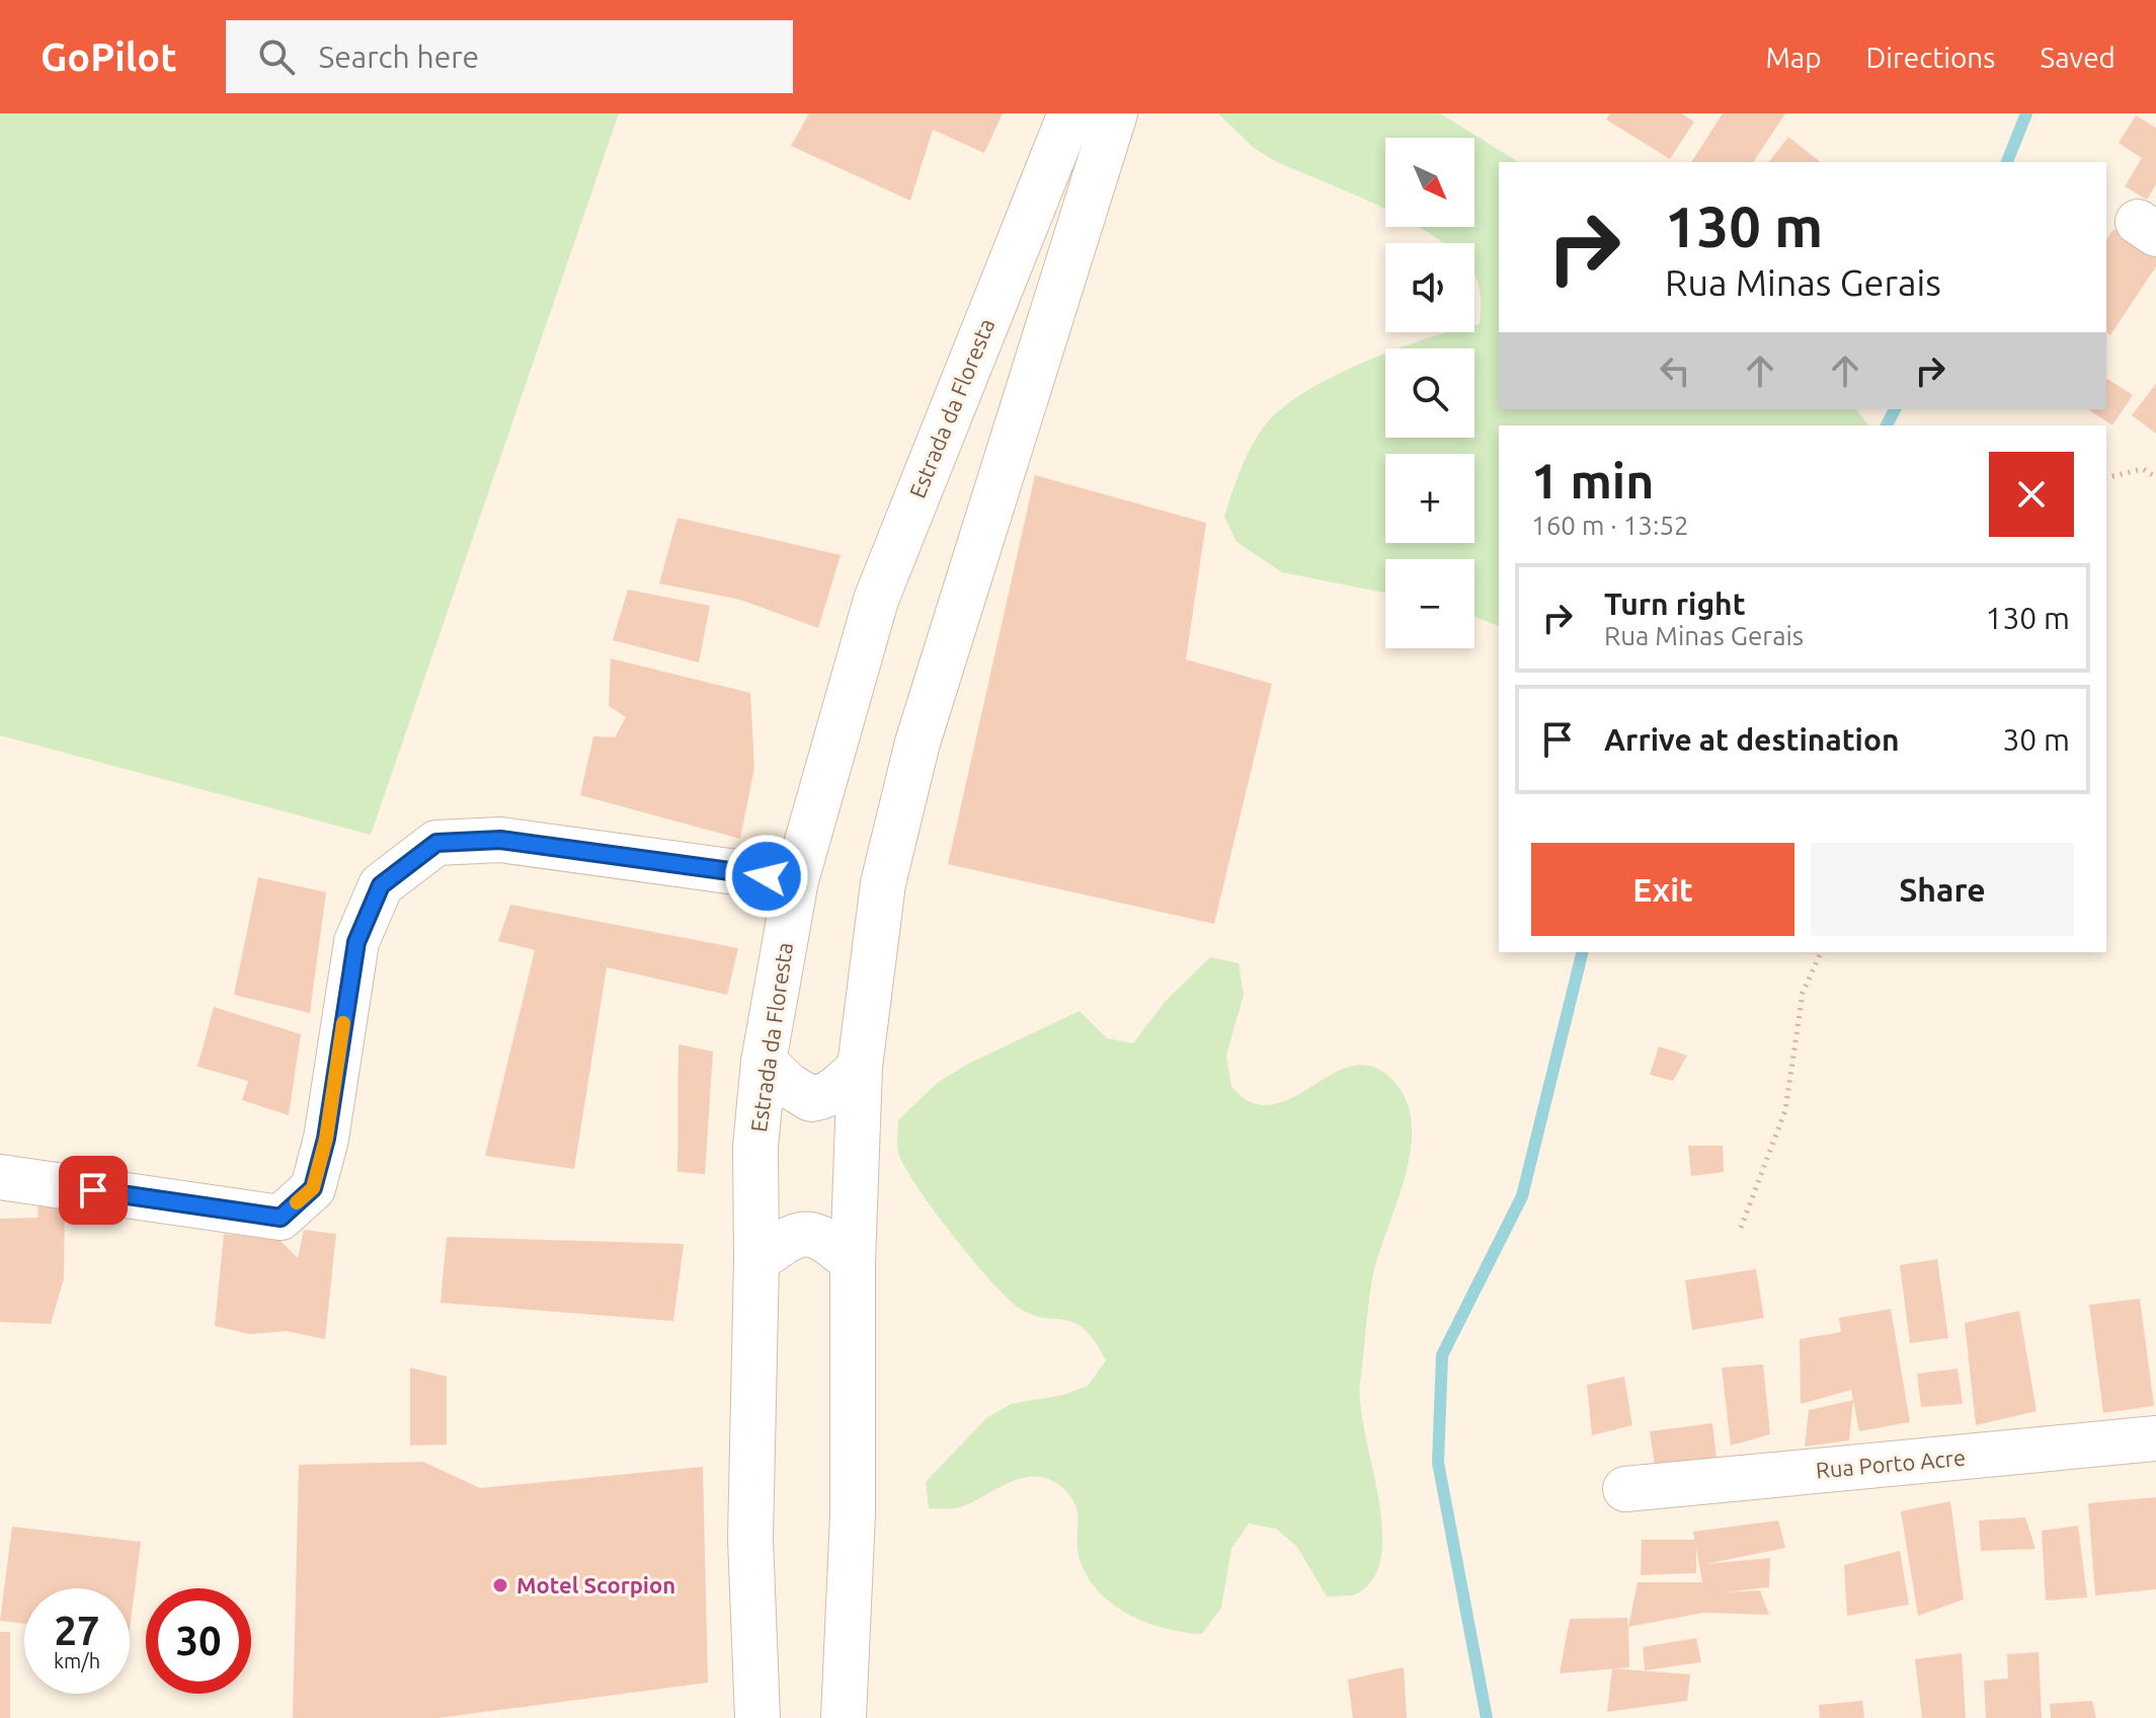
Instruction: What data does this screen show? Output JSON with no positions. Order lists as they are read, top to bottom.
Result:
{
  "streets": {
    "main road": ["Estrada da Floresta", "Rua Porto Acre"]
  },
  "places": ["Motel Scorpion"],
  "north": "bottom right",
  "page": {
    "header": "GoPilot",
    "search": "Search here",
    "nav": ["Map", "Directions", "Saved"],
    "map_buttons": ["+", "−"],
    "turn": ["130 m", "Rua Minas Gerais"],
    "heading": ["1 min", "160 m · 13:52"],
    "list": [
      {
        "name": "Turn right",
        "note": "Rua Minas Gerais",
        "value": "130 m"
      },
      {
        "name": "Arrive at destination",
        "value": "30 m"
      }
    ],
    "buttons": ["Exit", "Share"],
    "speed": "27 km/h",
    "limit": "30"
  }
}
